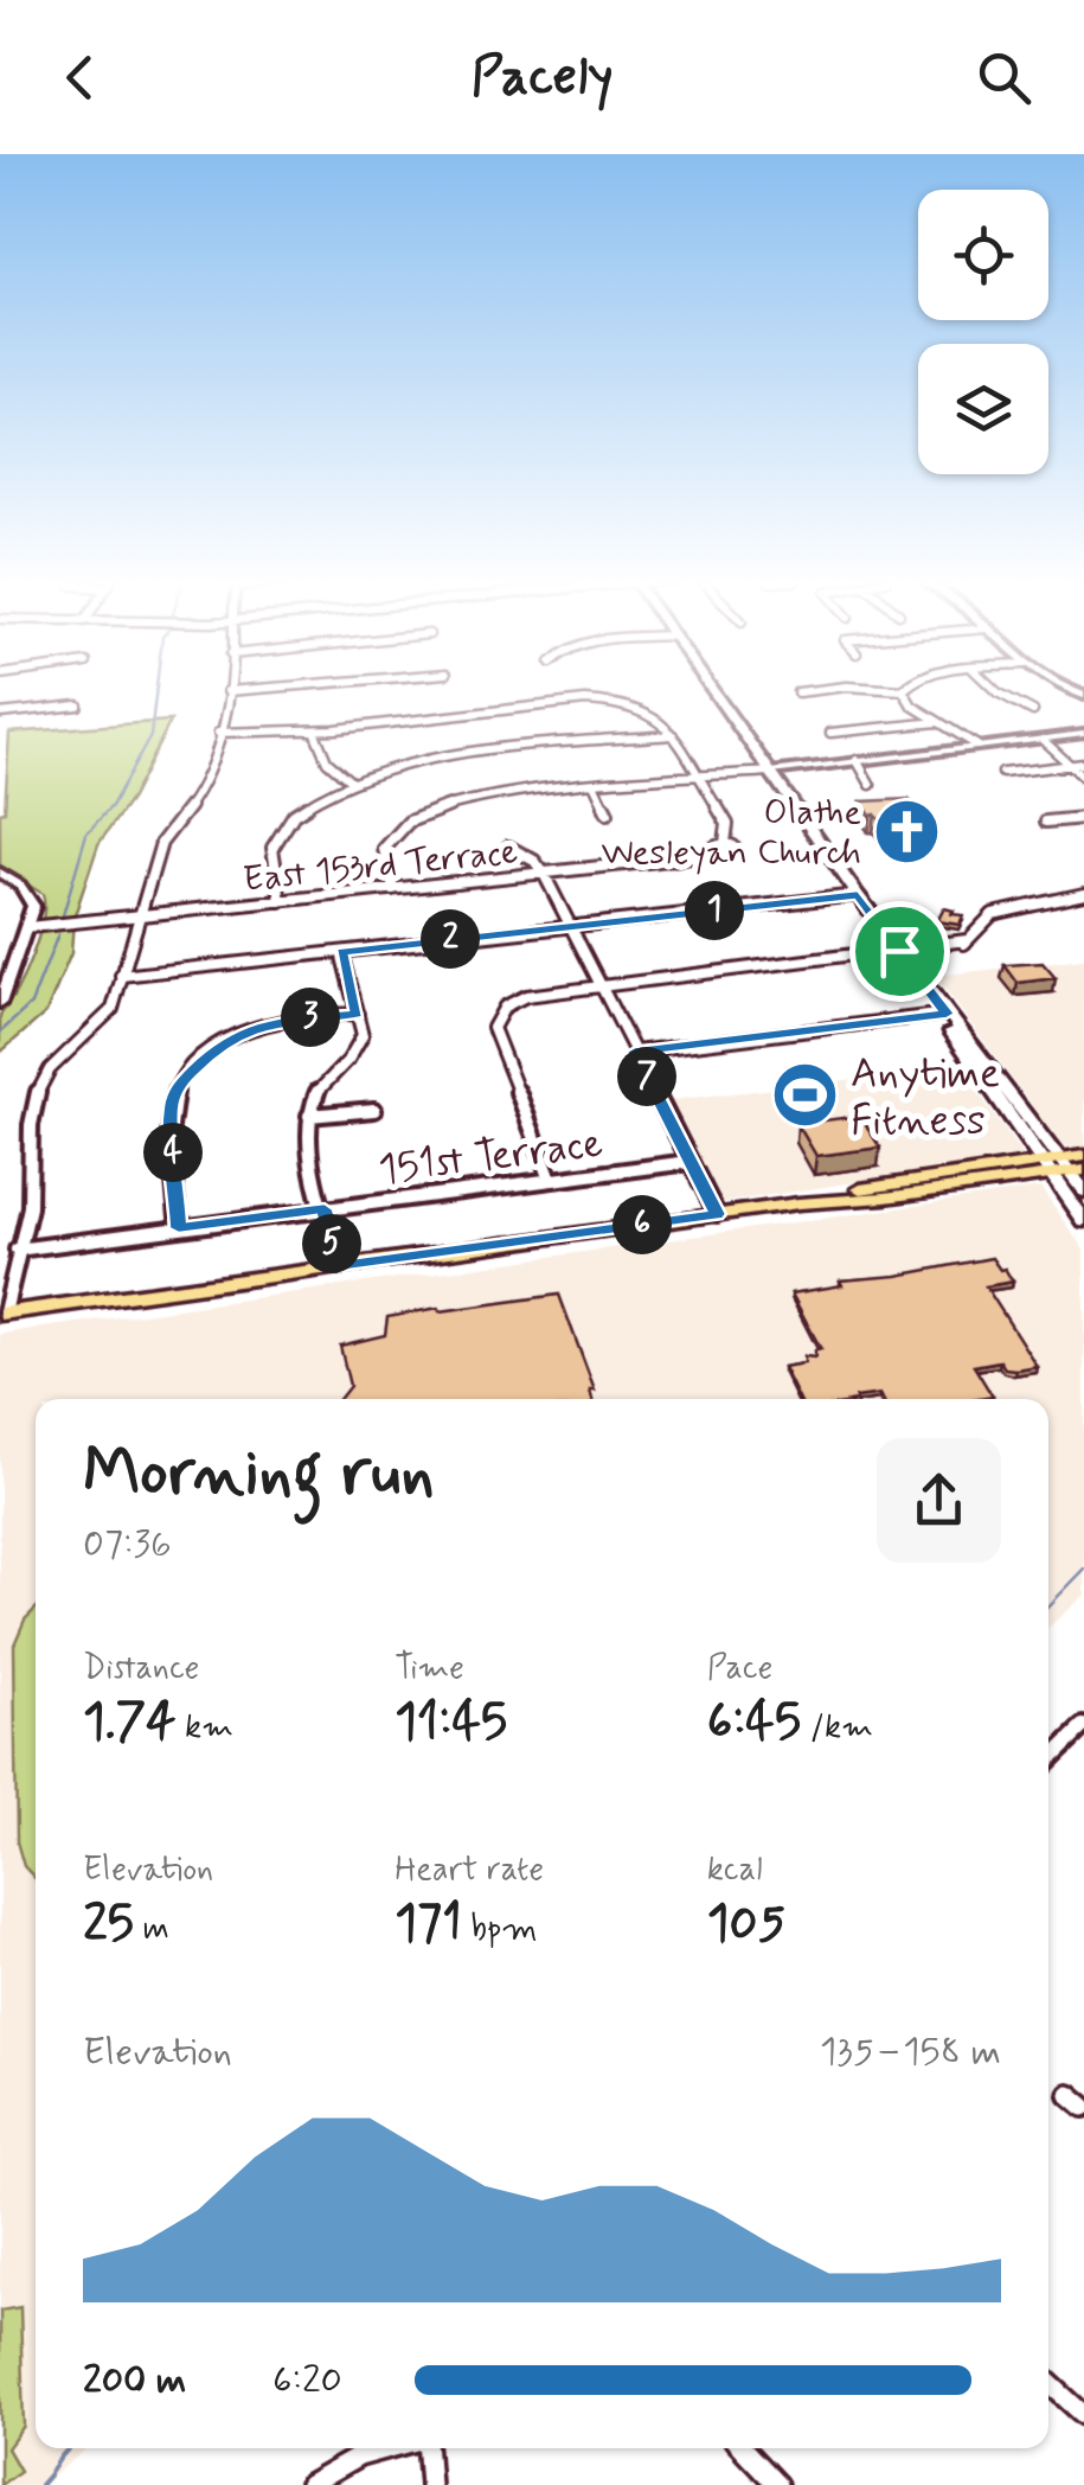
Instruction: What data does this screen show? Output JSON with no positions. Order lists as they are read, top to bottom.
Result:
{
  "streets": {
    "street": ["East 153rd Terrace", "151st Terrace"]
  },
  "places": {
    "church": ["Olathe Wesleyan Church"],
    "sports": ["Anytime Fitness"]
  },
  "page": {
    "header": "Pacely",
    "pins": [
      "1",
      "2",
      "3",
      "7",
      "4",
      "6",
      "5"
    ],
    "heading": ["Morning run", "07:36"],
    "stats": [
      ["Distance", "1.74 km"],
      ["Time", "11:45"],
      ["Pace", "6:45 /km"],
      ["Elevation", "25 m"],
      ["Heart rate", "171 bpm"],
      ["kcal", "105"]
    ],
    "chart": ["Elevation", "135–158 m"],
    "list": [
      {
        "name": "200 m",
        "note": "6:20"
      }
    ]
  }
}
